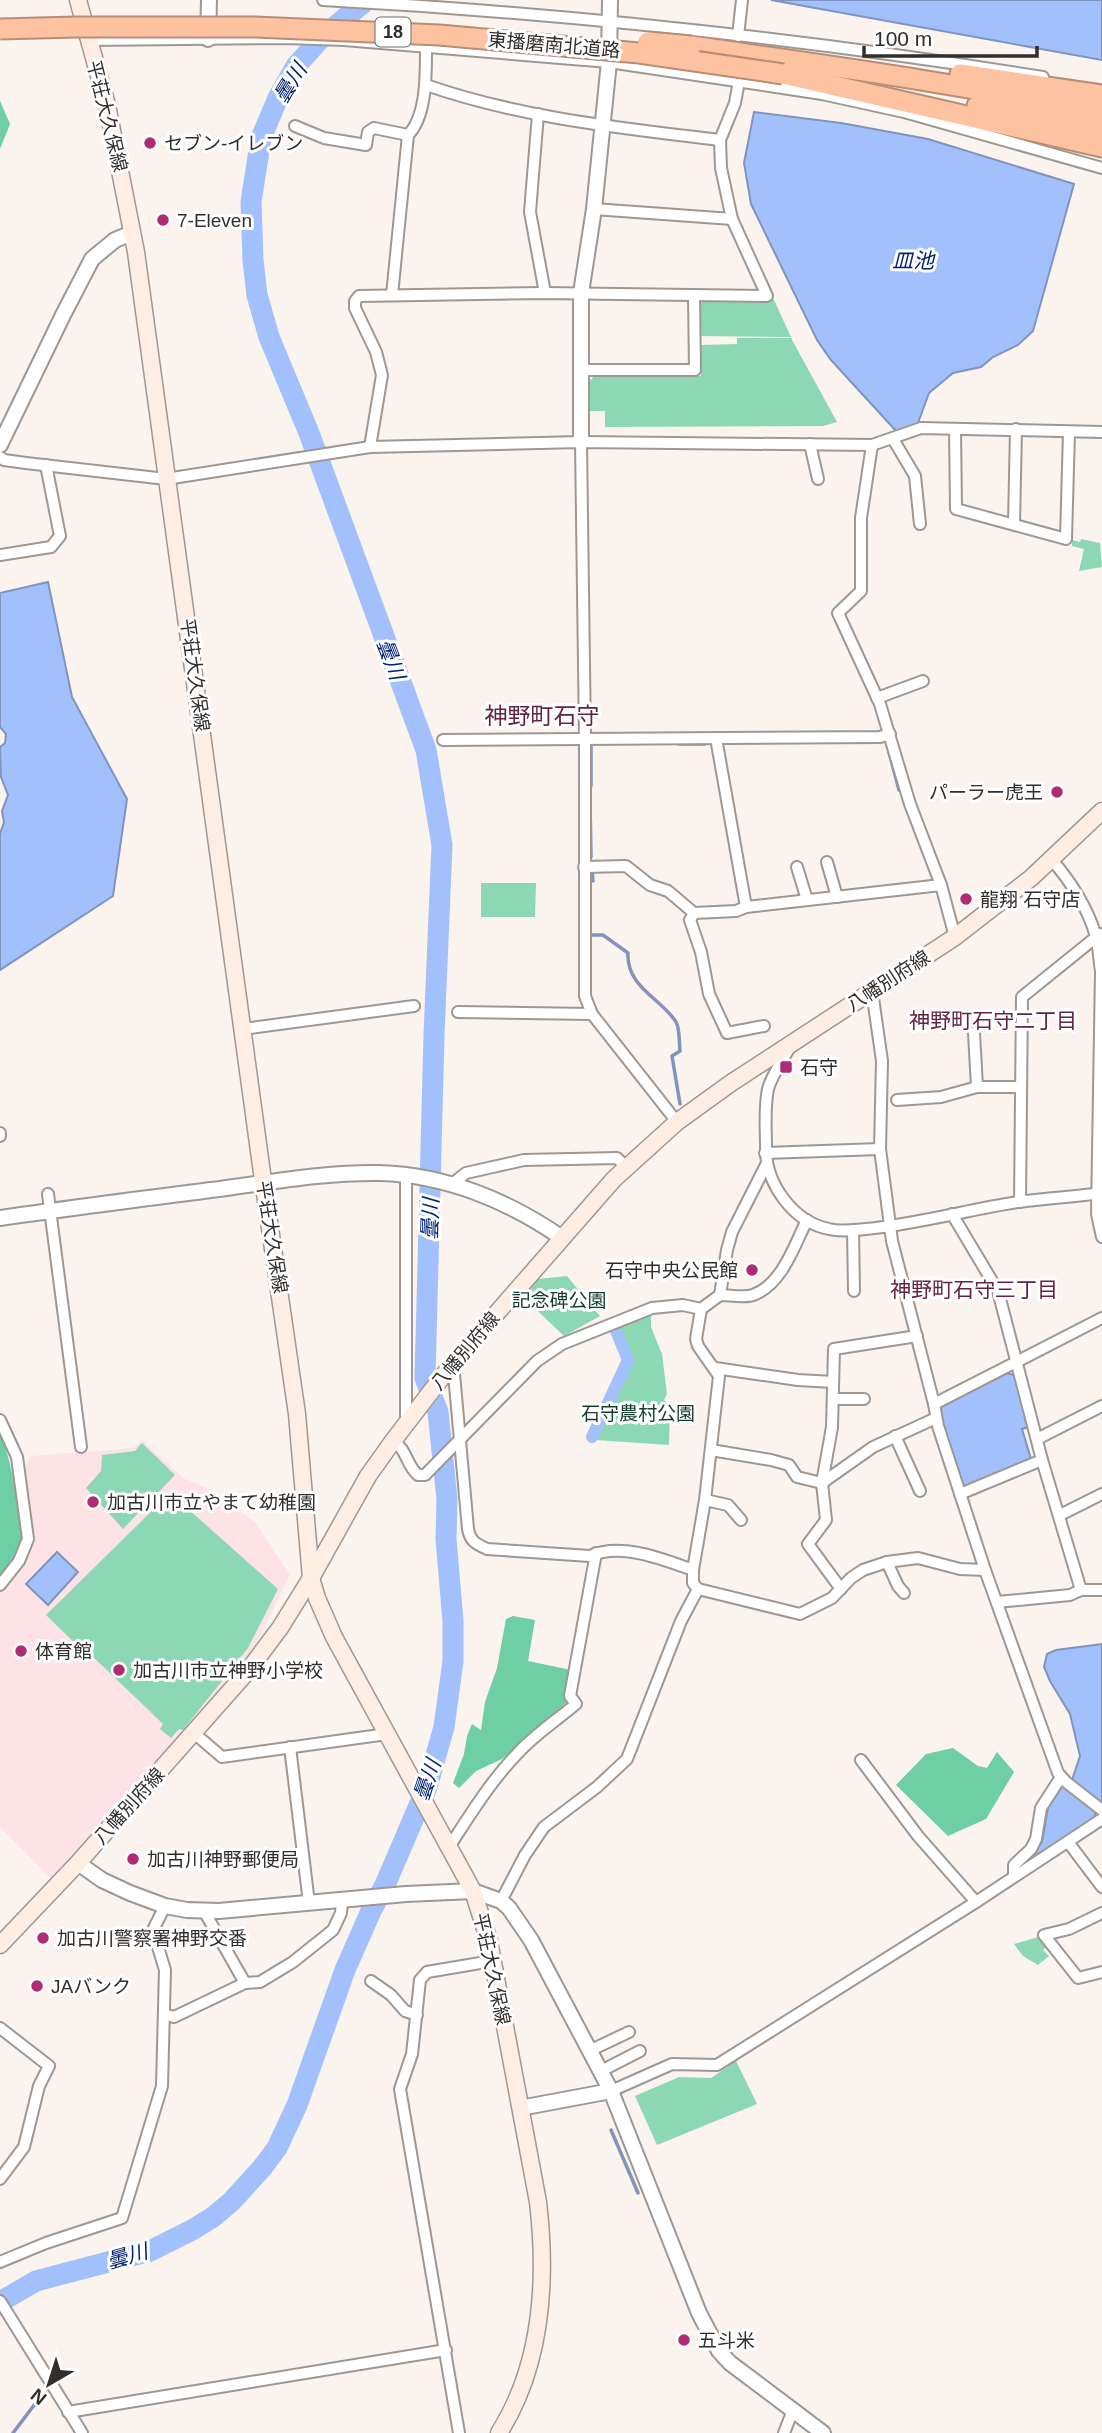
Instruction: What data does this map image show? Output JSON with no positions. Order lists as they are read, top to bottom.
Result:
{
  "streets": {
    "highway": ["18", "東播磨南北道路"],
    "main road": ["平荘大久保線", "八幡別府線"]
  },
  "crossings": [
    ["18", "東播磨南北道路"],
    ["平荘大久保線", "八幡別府線"]
  ],
  "districts": ["神野町石守", "神野町石守二丁目", "神野町石守三丁目"],
  "water": ["曇川", "皿池"],
  "parks": ["記念碑公園", "石守農村公園"],
  "places": {
    "other": [
      "セブン-イレブン",
      "7-Eleven",
      "パーラー虎王",
      "龍翔 石守店",
      "石守中央公民館",
      "加古川市立やまて幼稚園",
      "体育館",
      "加古川市立神野小学校",
      "加古川神野郵便局",
      "加古川警察署神野交番",
      "JAバンク",
      "五斗米"
    ],
    "transit": ["石守"]
  },
  "scale_bar": "100 m",
  "north": "bottom left"
}
